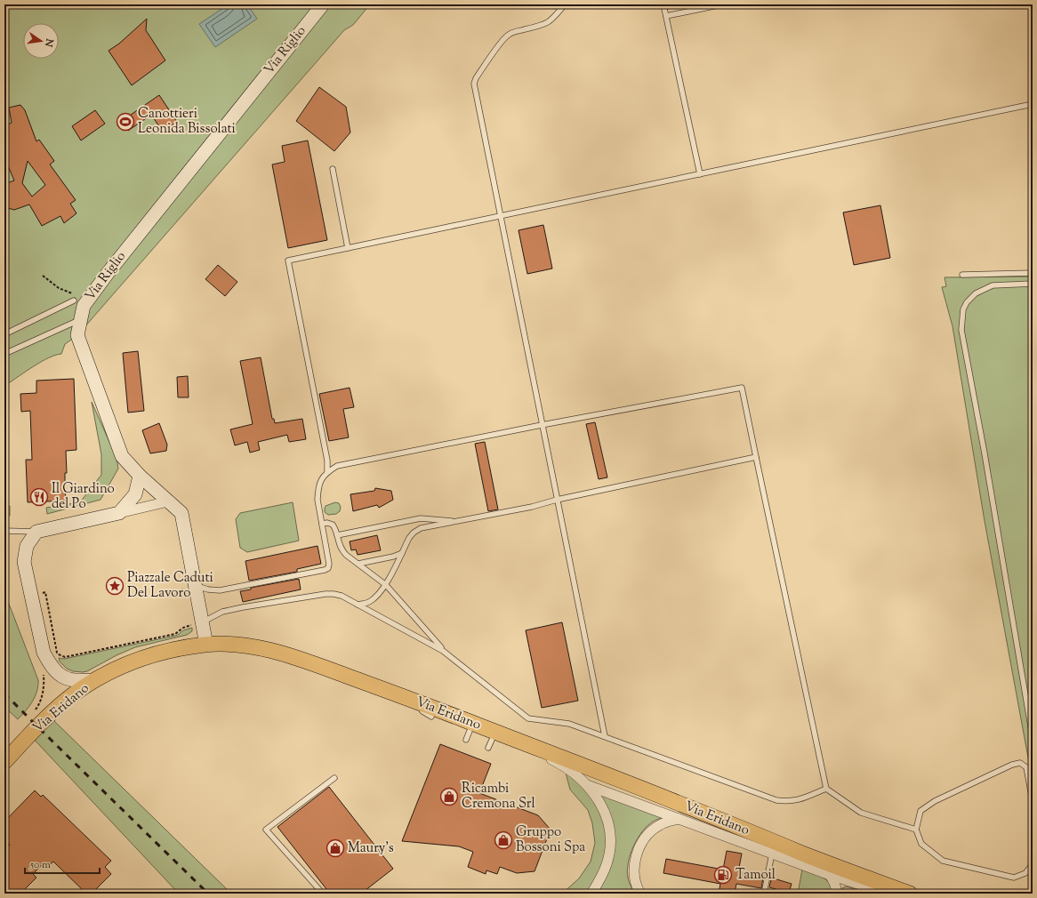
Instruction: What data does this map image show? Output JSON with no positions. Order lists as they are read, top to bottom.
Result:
{
  "streets": {
    "main road": ["Via Eridano"],
    "street": ["Via Riglio"]
  },
  "crossings": [
    ["Via Riglio", "Via Eridano"]
  ],
  "places": {
    "sports": ["Canottieri Leonida Bissolati"],
    "restaurant": ["Il Giardino del Po"],
    "place": ["Piazzale Caduti Del Lavoro"],
    "shop": ["Ricambi Cremona Srl", "Gruppo Bossoni Spa", "Maury's"],
    "fuel station": ["Tamoil"]
  },
  "scale_bar": "50 m",
  "north": "right"
}
